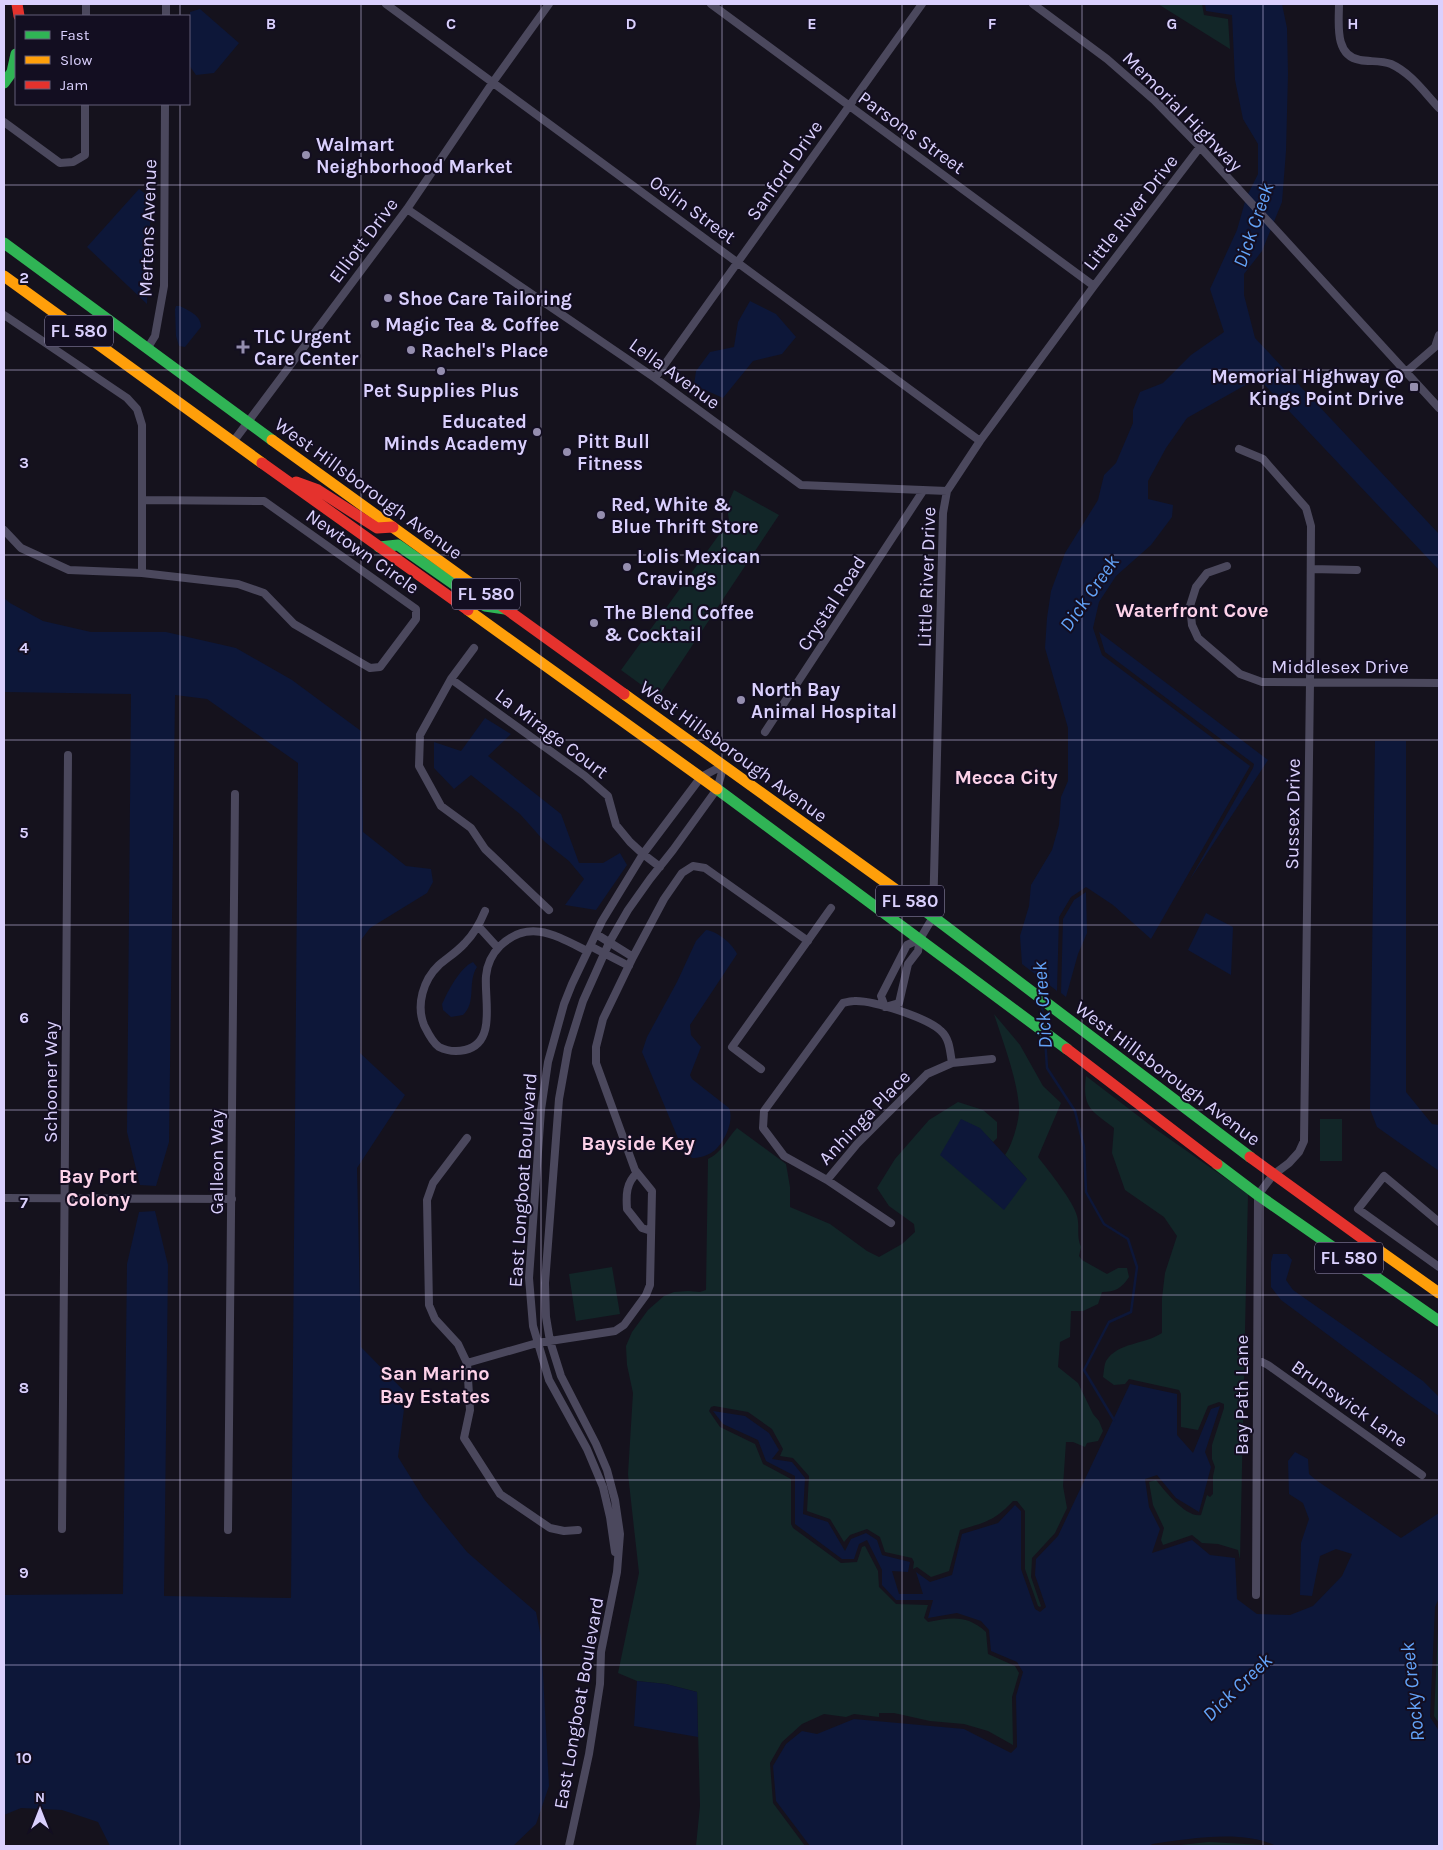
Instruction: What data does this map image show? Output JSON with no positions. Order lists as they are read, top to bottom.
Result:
{
  "streets": {
    "main road": ["FL 580", "West Hillsborough Avenue"],
    "street": [
      "Memorial Highway",
      "Parsons Street",
      "Sanford Drive",
      "Oslin Street",
      "Little River Drive",
      "Mertens Avenue",
      "Elliott Drive",
      "Lella Avenue",
      "Newtown Circle",
      "Crystal Road",
      "Middlesex Drive",
      "La Mirage Court",
      "Sussex Drive",
      "Schooner Way",
      "Anhinga Place",
      "Galleon Way",
      "East Longboat Boulevard",
      "Bay Path Lane",
      "Brunswick Lane"
    ]
  },
  "crossings": [
    ["Memorial Highway", "Little River Drive"],
    ["Parsons Street", "Sanford Drive"],
    ["Parsons Street", "Little River Drive"],
    ["Sanford Drive", "Oslin Street"],
    ["Sanford Drive", "Lella Avenue"],
    ["Oslin Street", "Little River Drive"],
    ["Oslin Street", "Elliott Drive"],
    ["Little River Drive", "FL 580"],
    ["Little River Drive", "Lella Avenue"],
    ["Little River Drive", "West Hillsborough Avenue"],
    ["Mertens Avenue", "West Hillsborough Avenue"],
    ["Elliott Drive", "FL 580"],
    ["Elliott Drive", "Lella Avenue"],
    ["Elliott Drive", "West Hillsborough Avenue"],
    ["FL 580", "Sussex Drive"],
    ["FL 580", "East Longboat Boulevard"],
    ["FL 580", "Bay Path Lane"],
    ["Lella Avenue", "Crystal Road"],
    ["West Hillsborough Avenue", "Sussex Drive"],
    ["West Hillsborough Avenue", "East Longboat Boulevard"],
    ["Middlesex Drive", "Sussex Drive"],
    ["La Mirage Court", "East Longboat Boulevard"],
    ["Sussex Drive", "Bay Path Lane"],
    ["Bay Path Lane", "Brunswick Lane"]
  ],
  "districts": [
    "Waterfront Cove",
    "Mecca City",
    "Bayside Key",
    "Bay Port Colony",
    "San Marino Bay Estates"
  ],
  "water": ["Dick Creek", "Rocky Creek"],
  "places": {
    "other": [
      "Walmart Neighborhood Market",
      "Shoe Care Tailoring",
      "Magic Tea & Coffee",
      "Rachel's Place",
      "Pet Supplies Plus",
      "Educated Minds Academy",
      "Pitt Bull Fitness",
      "Red, White & Blue Thrift Store",
      "Lolis Mexican Cravings",
      "The Blend Coffee & Cocktail",
      "North Bay Animal Hospital"
    ],
    "health": ["TLC Urgent Care Center"],
    "transit": ["Memorial Highway @ Kings Point Drive"]
  },
  "legend": ["Fast", "Slow", "Jam"],
  "north": "top",
  "grid": {
    "columns": [
      "B",
      "C",
      "D",
      "E",
      "F",
      "G",
      "H"
    ],
    "rows": [
      "2",
      "3",
      "4",
      "5",
      "6",
      "7",
      "8",
      "9",
      "10"
    ]
  }
}
